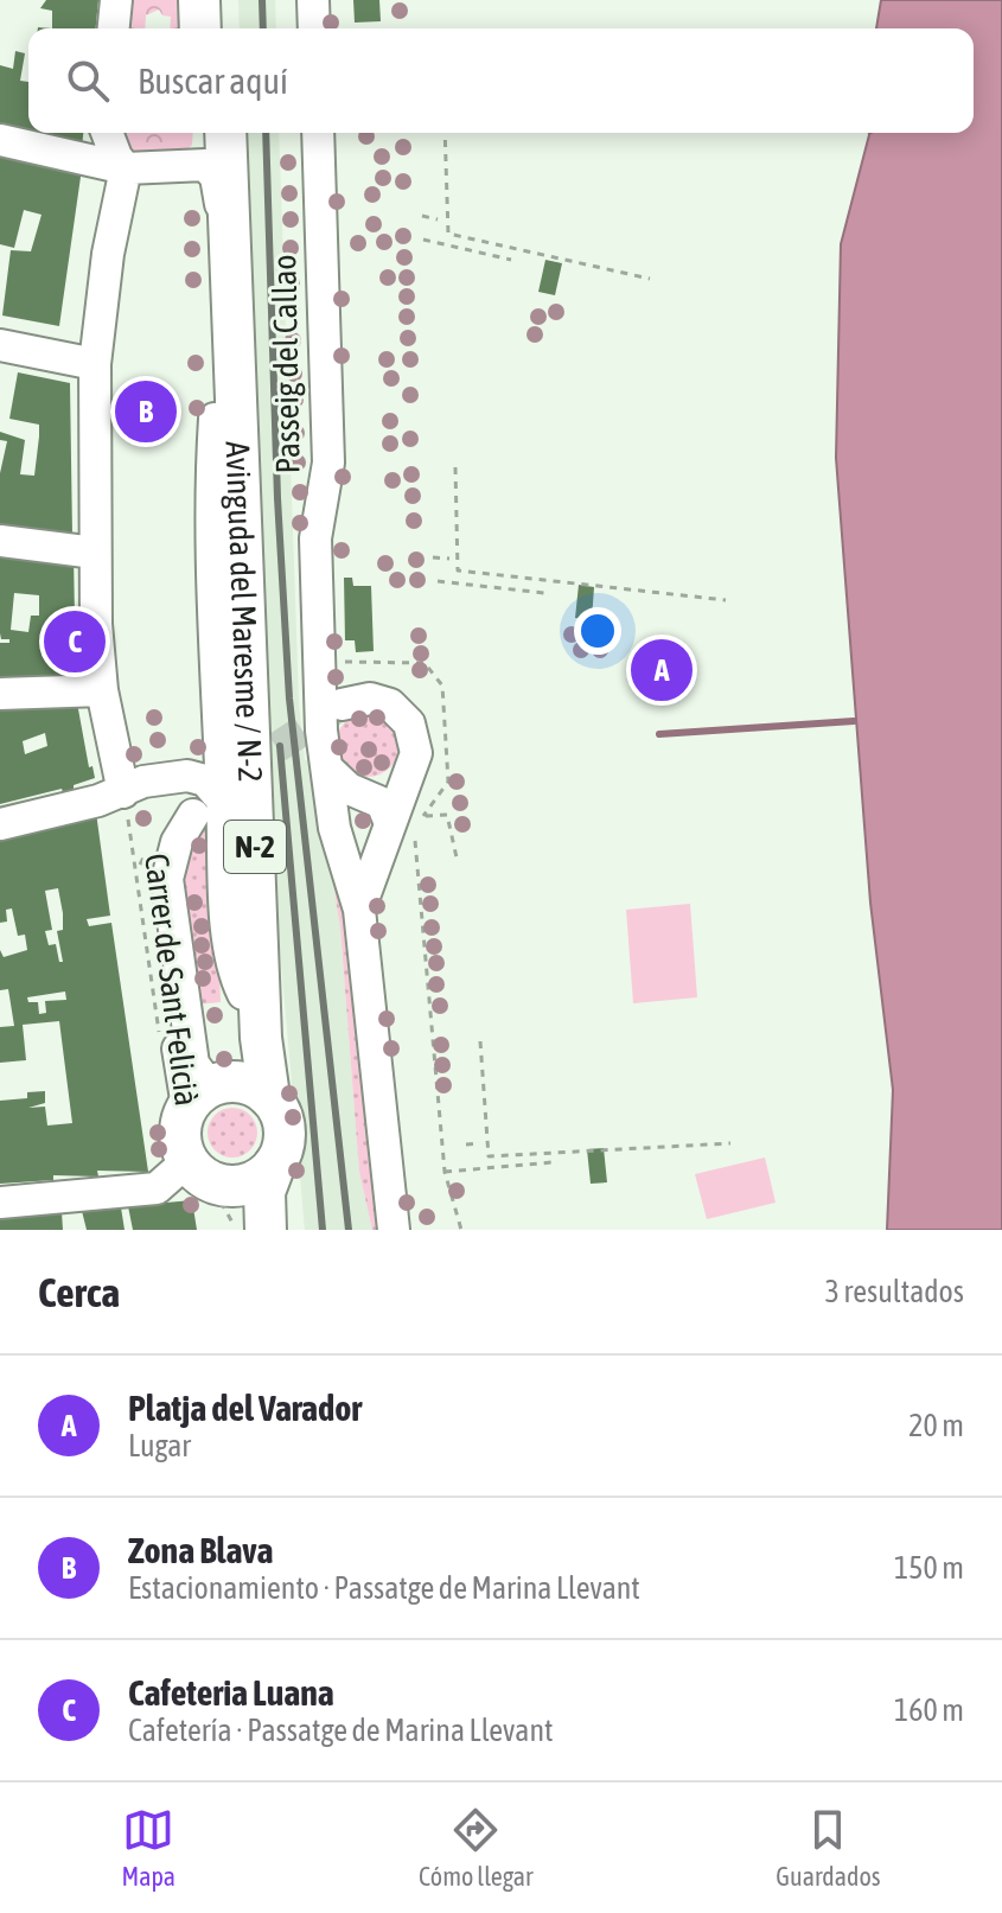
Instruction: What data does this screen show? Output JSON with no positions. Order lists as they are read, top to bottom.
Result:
{
  "streets": {
    "main road": ["Avinguda del Maresme / N-2", "N-2"],
    "street": ["Passeig del Callao"],
    "path": ["Carrer de Sant Felicià"]
  },
  "crossings": [
    ["Avinguda del Maresme / N-2", "N-2"],
    ["Avinguda del Maresme / N-2", "Carrer de Sant Felicià"],
    ["N-2", "Carrer de Sant Felicià"]
  ],
  "page": {
    "search": "Buscar aquí",
    "pins": ["B", "C", "A"],
    "heading": ["Cerca", "3 resultados"],
    "list": [
      {
        "mark": "A",
        "name": "Platja del Varador",
        "note": "Lugar",
        "value": "20 m"
      },
      {
        "mark": "B",
        "name": "Zona Blava",
        "note": "Estacionamiento · Passatge de Marina Llevant",
        "value": "150 m"
      },
      {
        "mark": "C",
        "name": "Cafeteria Luana",
        "note": "Cafetería · Passatge de Marina Llevant",
        "value": "160 m"
      }
    ],
    "nav": ["Mapa", "Cómo llegar", "Guardados"]
  }
}
